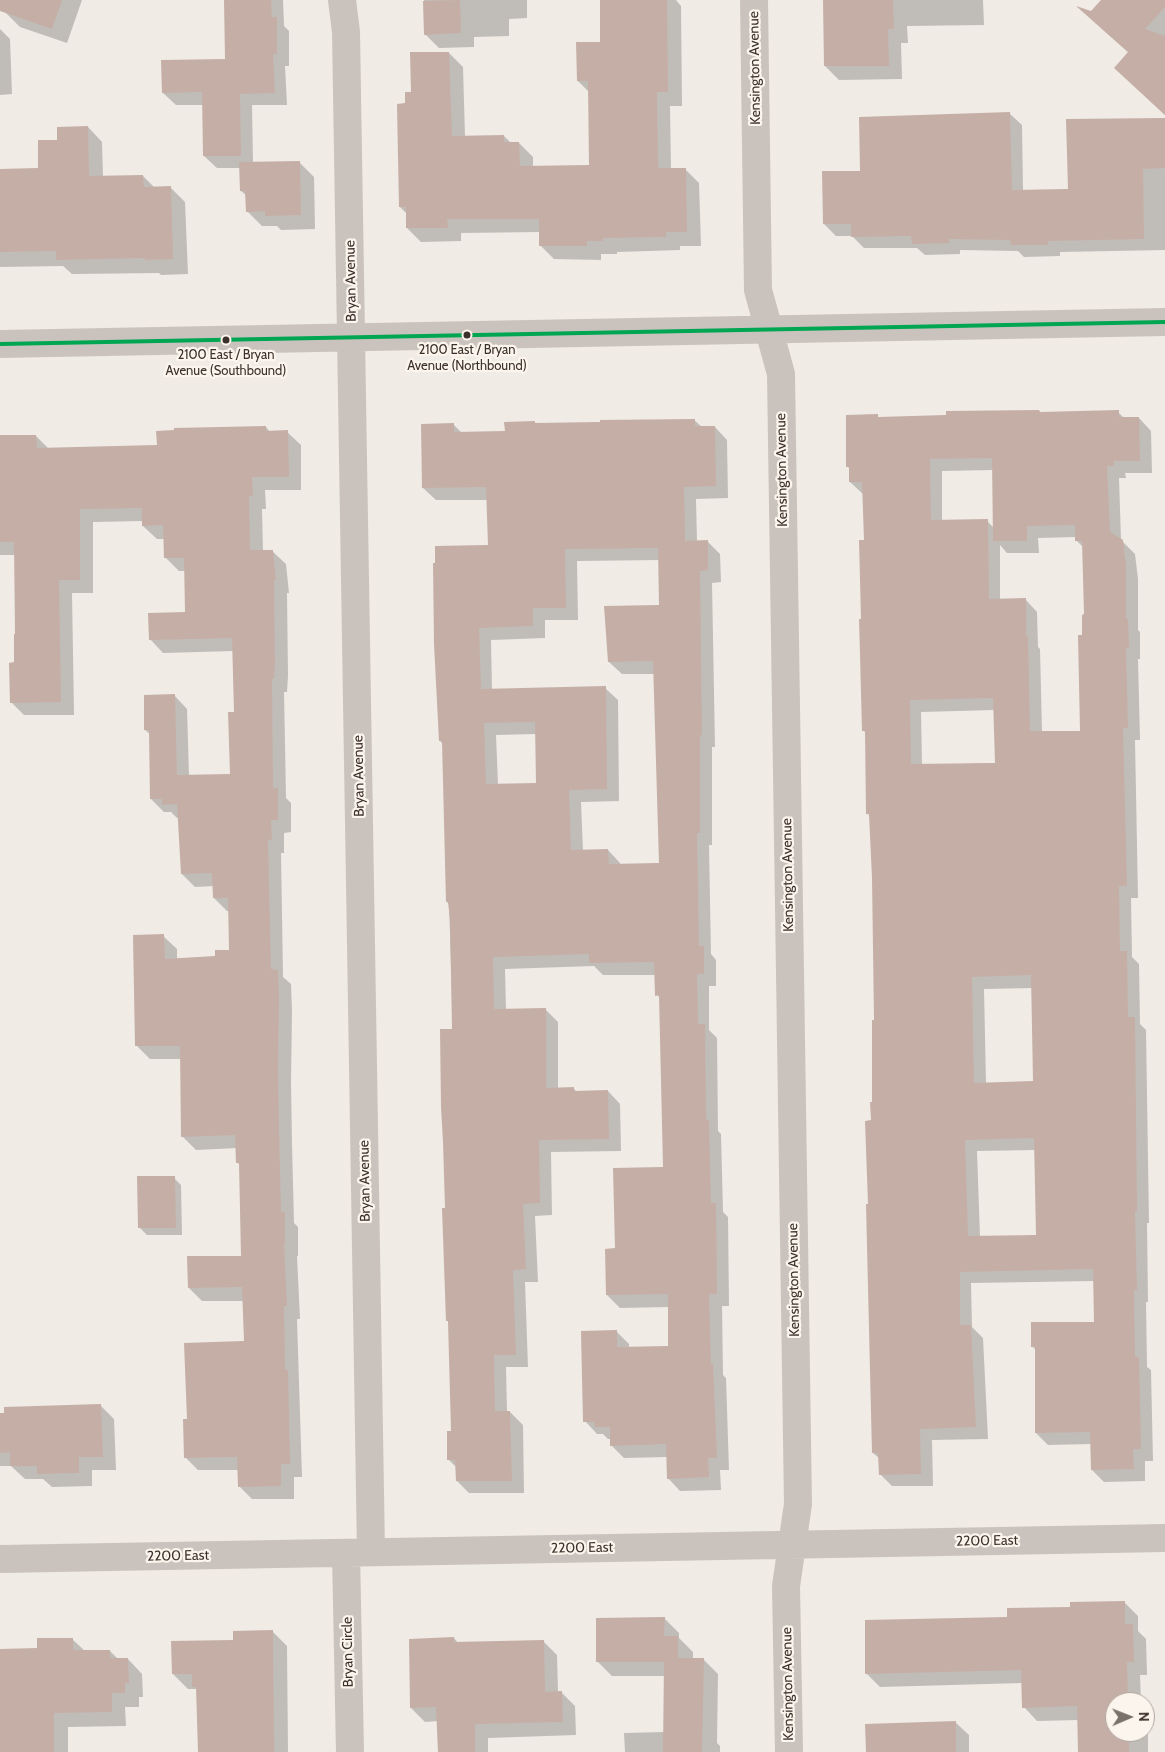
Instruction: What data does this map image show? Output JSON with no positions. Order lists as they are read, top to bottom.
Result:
{
  "streets": {
    "street": [
      "Kensington Avenue",
      "Bryan Avenue",
      "2200 East",
      "Bryan Circle"
    ]
  },
  "crossings": [
    ["Kensington Avenue", "2200 East"],
    ["Bryan Avenue", "2200 East"],
    ["Bryan Avenue", "Bryan Circle"],
    ["2200 East", "Bryan Circle"]
  ],
  "places": ["2100 East / Bryan Avenue (Northbound)", "2100 East / Bryan Avenue (Southbound)"],
  "north": "right"
}
